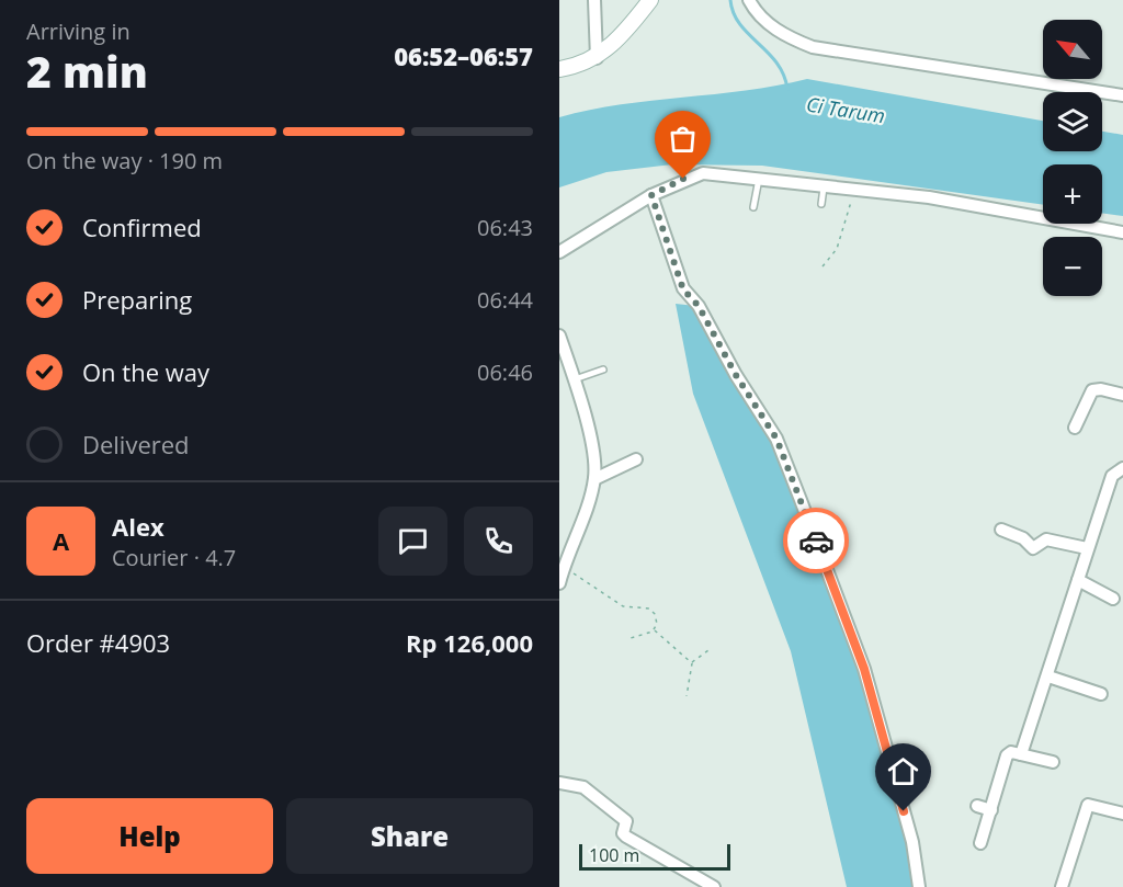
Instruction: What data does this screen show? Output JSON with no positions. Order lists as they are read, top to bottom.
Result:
{
  "water": ["Ci Tarum"],
  "scale_bar": "100 m",
  "north": "top left",
  "page": {
    "heading": ["2 min", "Arriving in", "06:52–06:57"],
    "panel": [
      "Alex",
      "Courier · 4.7",
      "Order #4903",
      "Rp 126,000"
    ],
    "map_buttons": ["+", "−"],
    "bar": "On the way · 190 m",
    "list": [
      ["Confirmed", "06:43"],
      ["Preparing", "06:44"],
      ["On the way", "06:46"],
      "Delivered"
    ],
    "round": "A",
    "buttons": ["Help", "Share"],
    "scale": "100 m"
  }
}
